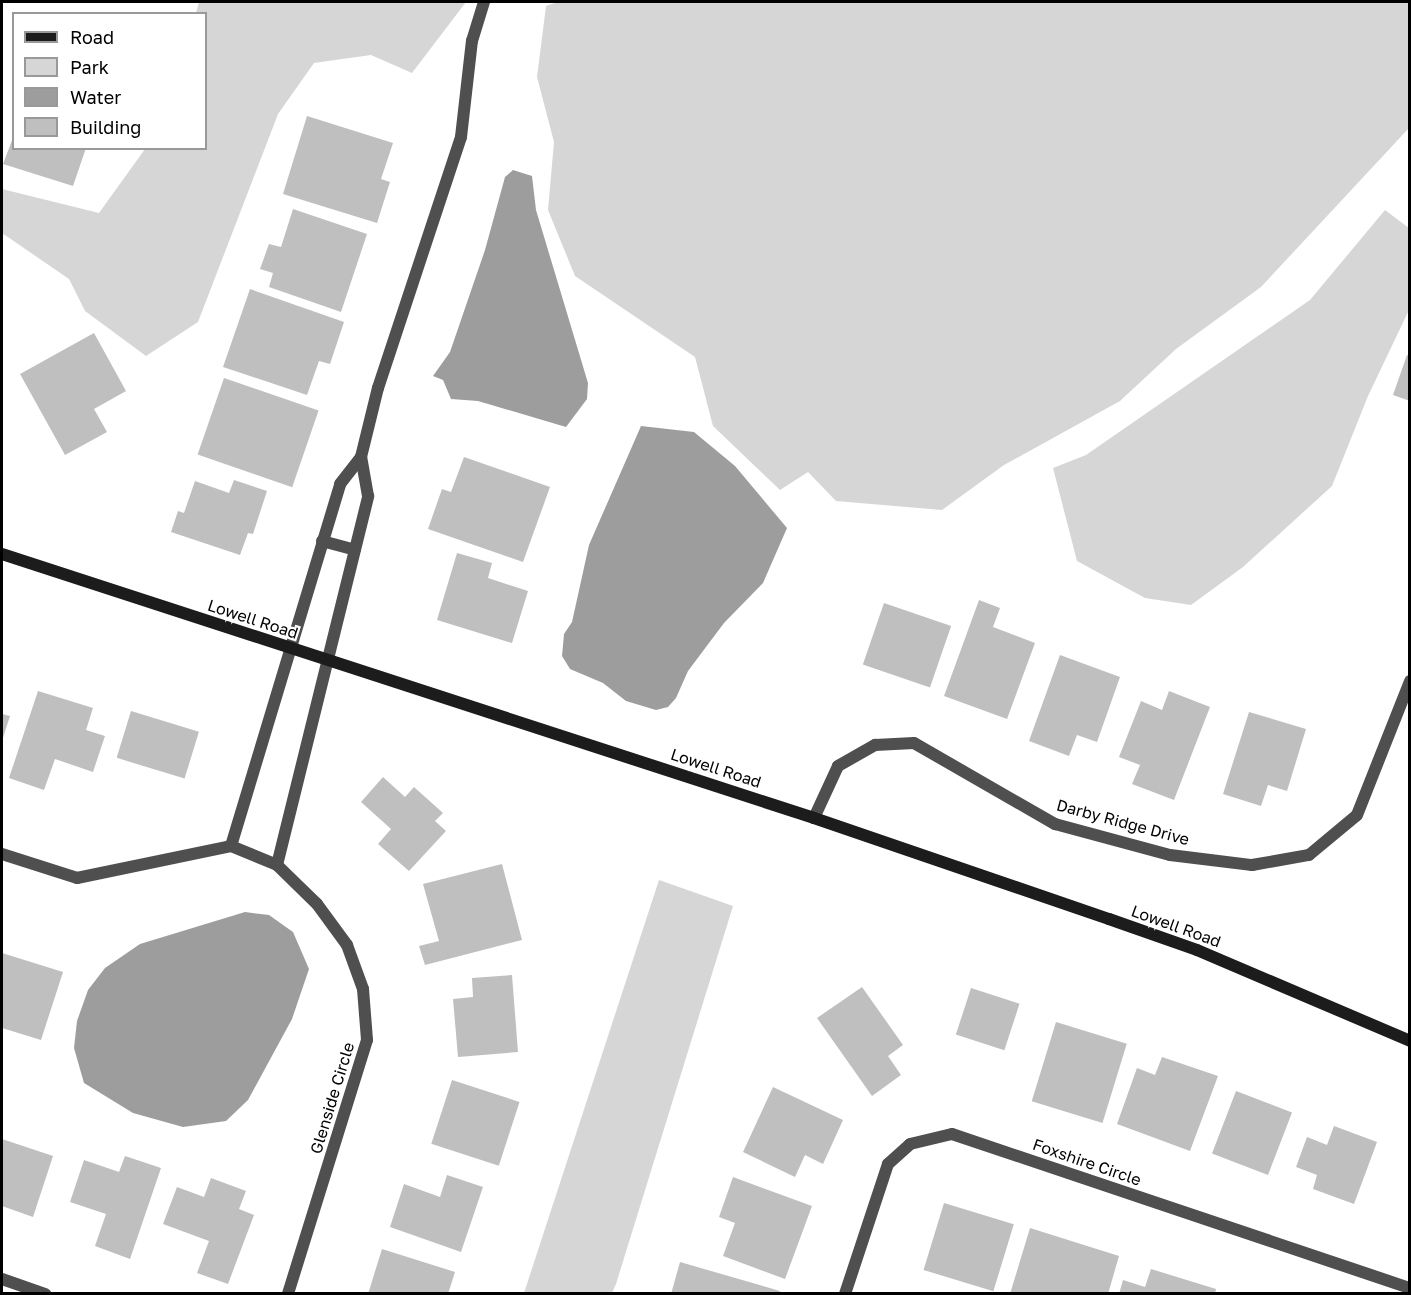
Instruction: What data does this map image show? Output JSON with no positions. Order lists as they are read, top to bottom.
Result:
{
  "streets": {
    "street": [
      "Lowell Road",
      "Darby Ridge Drive",
      "Glenside Circle",
      "Foxshire Circle"
    ]
  },
  "crossings": [
    ["Lowell Road", "Darby Ridge Drive"]
  ],
  "legend": [
    "Road",
    "Park",
    "Water",
    "Building"
  ]
}
